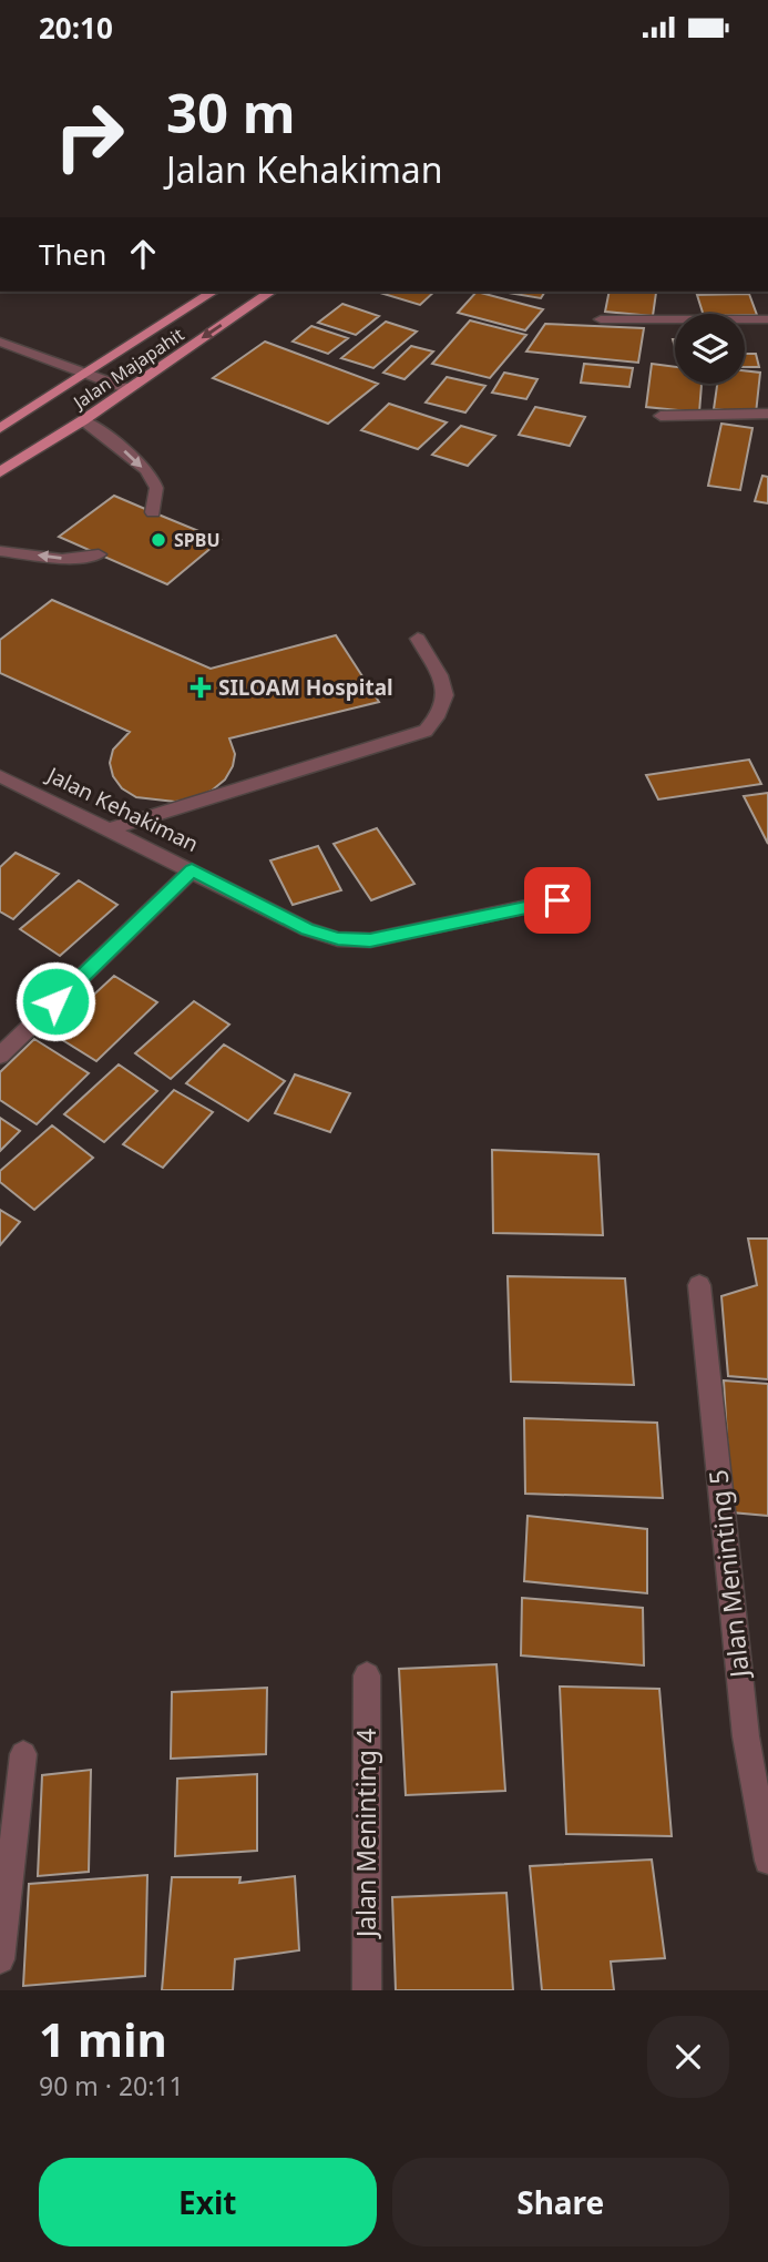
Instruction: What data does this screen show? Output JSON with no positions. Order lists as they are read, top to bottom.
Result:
{
  "streets": {
    "main road": ["Jalan Majapahit"],
    "street": ["Jalan Kehakiman", "Jalan Meninting 5", "Jalan Meninting 4"]
  },
  "places": {
    "other": ["SPBU"],
    "health": ["SILOAM Hospital"]
  },
  "page": {
    "status": "20:10",
    "turn": ["30 m", "Jalan Kehakiman"],
    "then": "Then",
    "heading": ["1 min", "90 m · 20:11"],
    "buttons": ["Exit", "Share"]
  }
}
